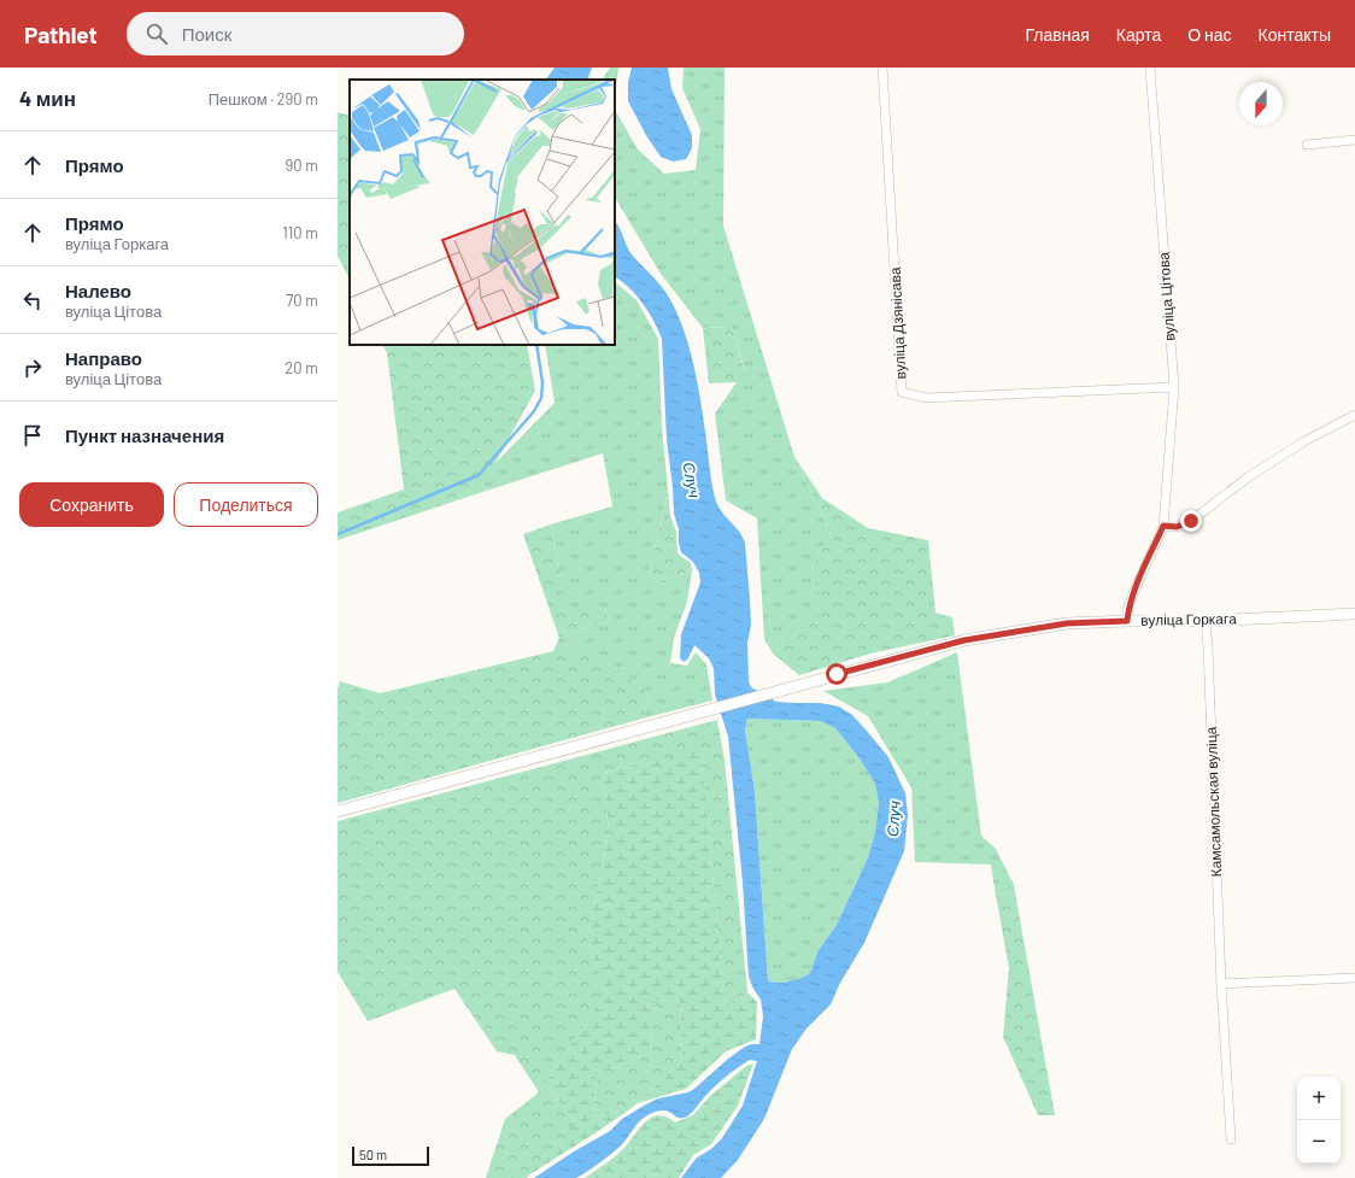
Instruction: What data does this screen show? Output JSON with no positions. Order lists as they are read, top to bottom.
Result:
{
  "streets": {
    "main road": ["вуліца Горкага"],
    "street": ["вуліца Цітова", "вуліца Дзянісава", "Камсамольская вуліца"]
  },
  "crossings": [
    ["вуліца Цітова", "вуліца Дзянісава"],
    ["вуліца Цітова", "вуліца Горкага"],
    ["вуліца Горкага", "Камсамольская вуліца"]
  ],
  "water": ["Случ"],
  "scale_bar": "50 m",
  "north": "bottom",
  "page": {
    "header": "Pathlet",
    "search": "Поиск",
    "nav": [
      "Главная",
      "Карта",
      "О нас",
      "Контакты"
    ],
    "heading": ["4 мин", "Пешком · 290 m"],
    "list": [
      ["Прямо", "90 m"],
      ["Прямо", "вуліца Горкага", "110 m"],
      ["Налево", "вуліца Цітова", "70 m"],
      ["Направо", "вуліца Цітова", "20 m"],
      "Пункт назначения"
    ],
    "buttons": ["Сохранить", "Поделиться"],
    "map_buttons": ["+", "−"],
    "scale": "50 m"
  }
}
